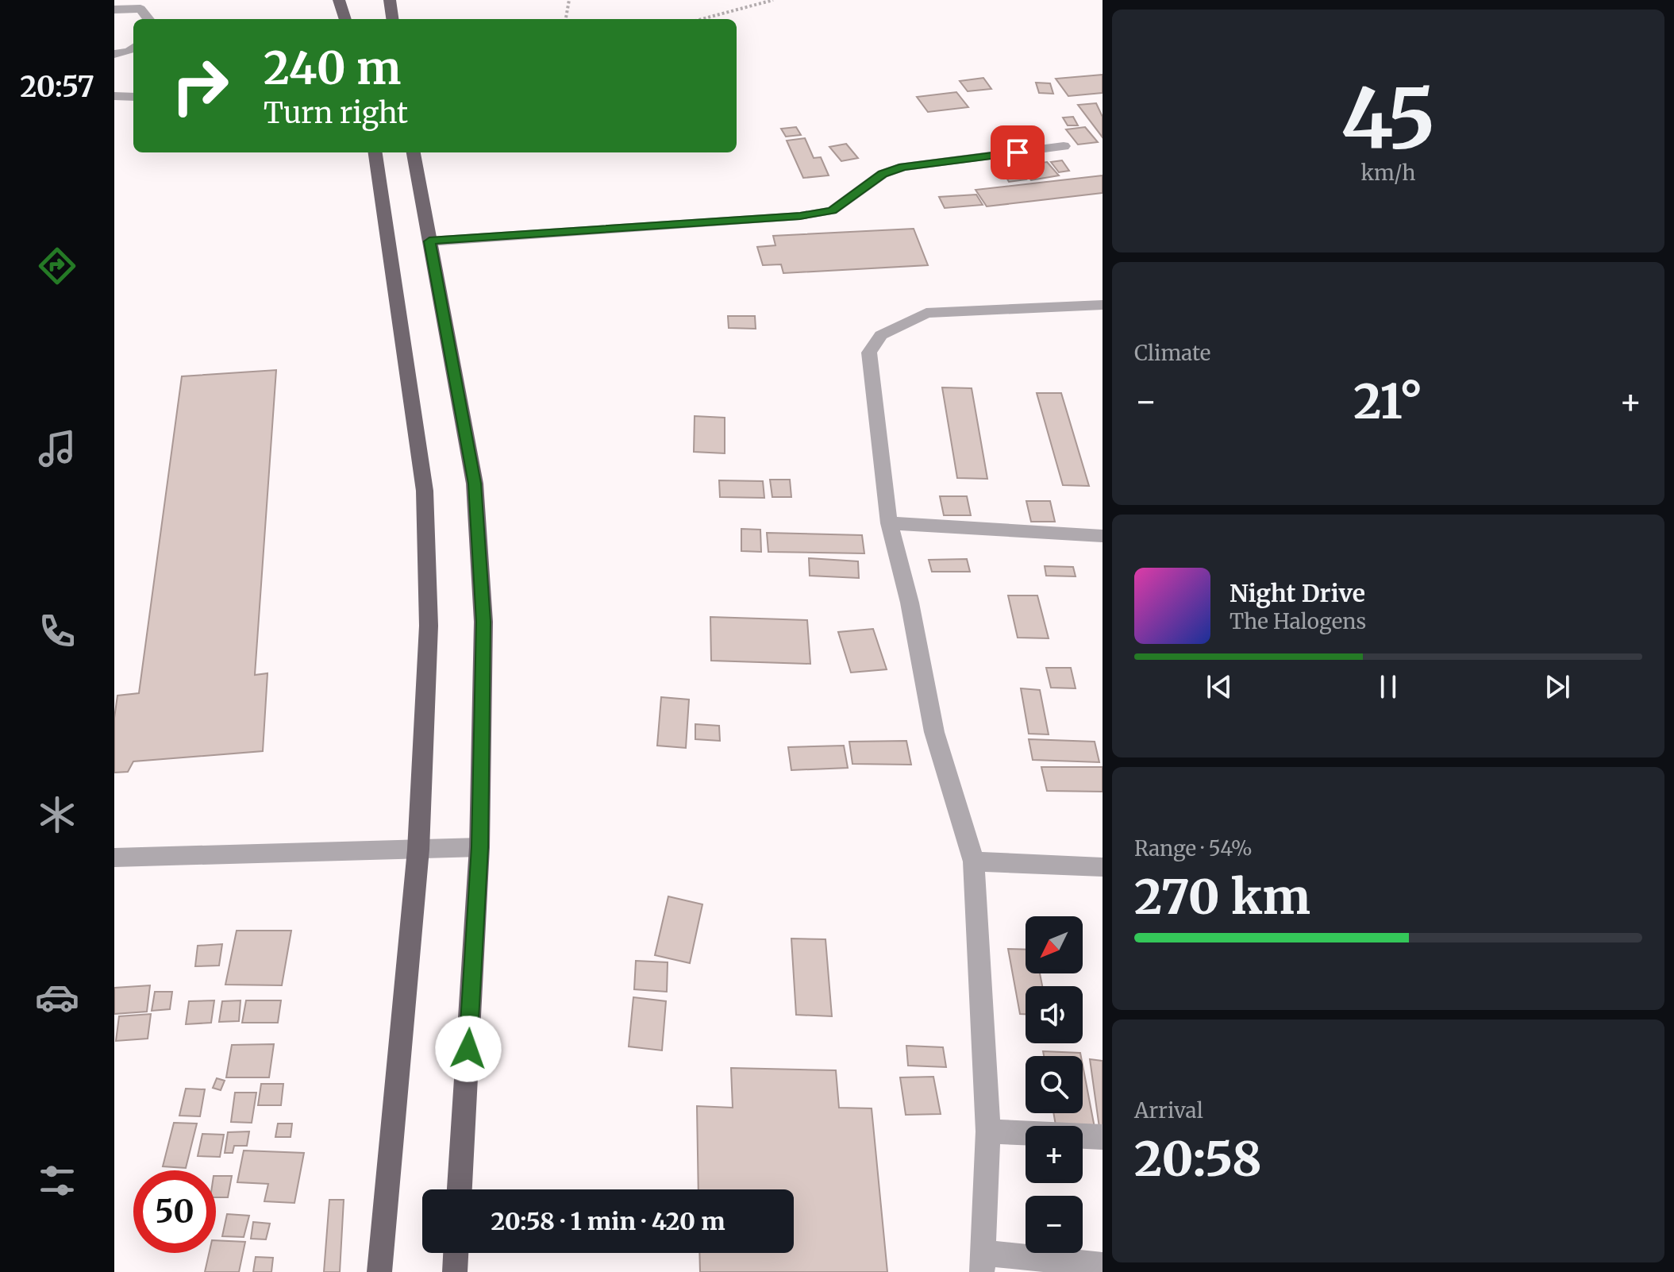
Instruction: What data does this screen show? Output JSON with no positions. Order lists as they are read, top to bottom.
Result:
{
  "north": "bottom left",
  "page": {
    "tabs": "20:57",
    "tile": [
      ["45", "km/h"],
      "Climate",
      ["Range · 54%", "270 km"],
      ["Arrival", "20:58"]
    ],
    "turn": ["240 m", "Turn right"],
    "heat": ["−", "21°", "+"],
    "song": ["Night Drive", "The Halogens"],
    "map_buttons": ["+", "−"],
    "limit": "50",
    "trip": "20:58 · 1 min · 420 m"
  }
}
